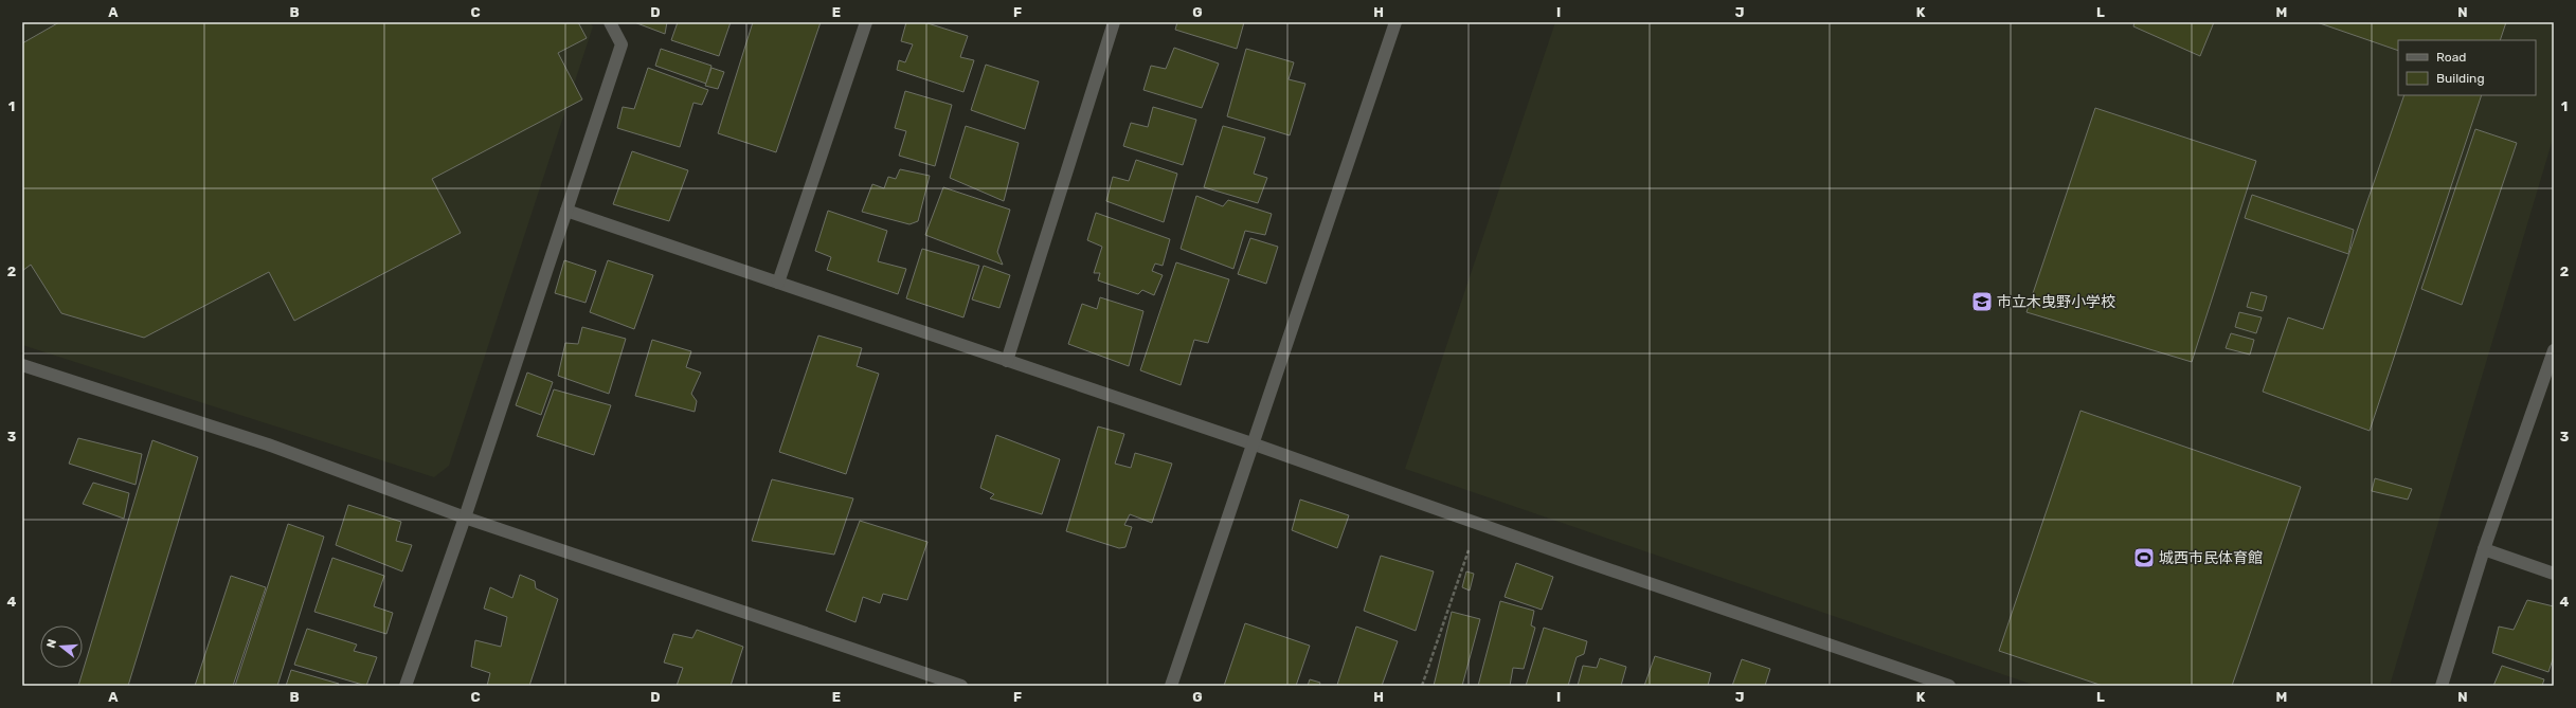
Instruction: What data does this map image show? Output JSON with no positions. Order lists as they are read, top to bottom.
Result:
{
  "places": {
    "school or university": ["市立木曳野小学校"],
    "sports": ["城西市民体育館"]
  },
  "legend": ["Road", "Building"],
  "north": "left",
  "grid": {
    "columns": [
      "A",
      "B",
      "C",
      "D",
      "E",
      "F",
      "G",
      "H",
      "I",
      "J",
      "K",
      "L",
      "M",
      "N"
    ],
    "rows": [
      "1",
      "2",
      "3",
      "4"
    ]
  }
}
